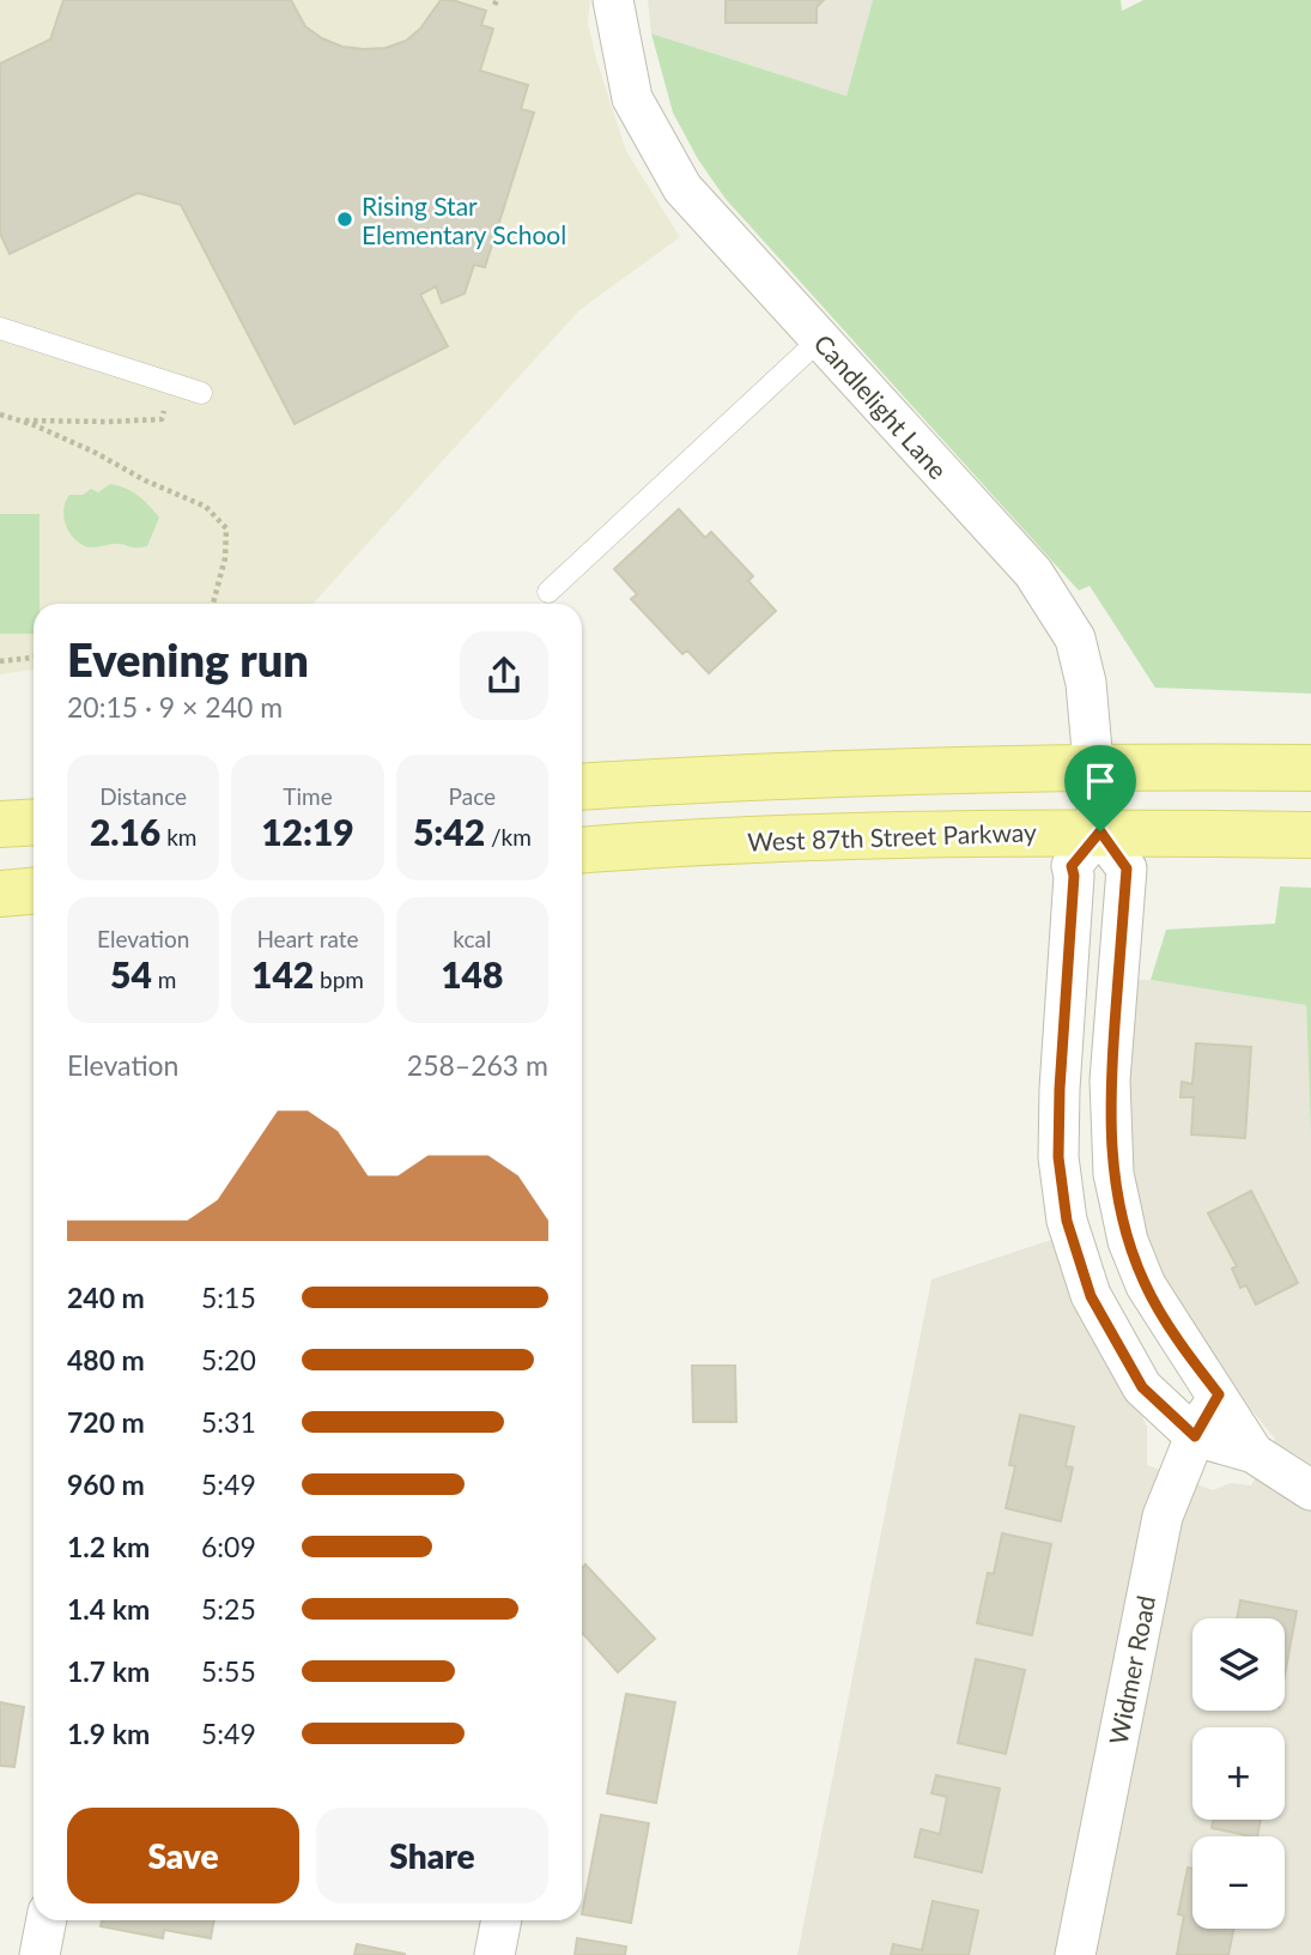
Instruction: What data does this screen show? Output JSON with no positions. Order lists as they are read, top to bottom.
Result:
{
  "streets": {
    "main road": ["West 87th Street Parkway"],
    "street": ["Candlelight Lane", "Widmer Road"]
  },
  "crossings": [
    ["Candlelight Lane", "West 87th Street Parkway"],
    ["Candlelight Lane", "Widmer Road"]
  ],
  "places": ["Rising Star Elementary School"],
  "page": {
    "heading": ["Evening run", "20:15 · 9 × 240 m"],
    "stats": [
      ["Distance", "2.16 km"],
      ["Time", "12:19"],
      ["Pace", "5:42 /km"],
      ["Elevation", "54 m"],
      ["Heart rate", "142 bpm"],
      ["kcal", "148"]
    ],
    "chart": ["Elevation", "258–263 m"],
    "list": [
      {
        "name": "240 m",
        "note": "5:15"
      },
      {
        "name": "480 m",
        "note": "5:20"
      },
      {
        "name": "720 m",
        "note": "5:31"
      },
      {
        "name": "960 m",
        "note": "5:49"
      },
      {
        "name": "1.2 km",
        "note": "6:09"
      },
      {
        "name": "1.4 km",
        "note": "5:25"
      },
      {
        "name": "1.7 km",
        "note": "5:55"
      },
      {
        "name": "1.9 km",
        "note": "5:49"
      }
    ],
    "map_buttons": ["+", "−"],
    "buttons": ["Save", "Share"]
  }
}
